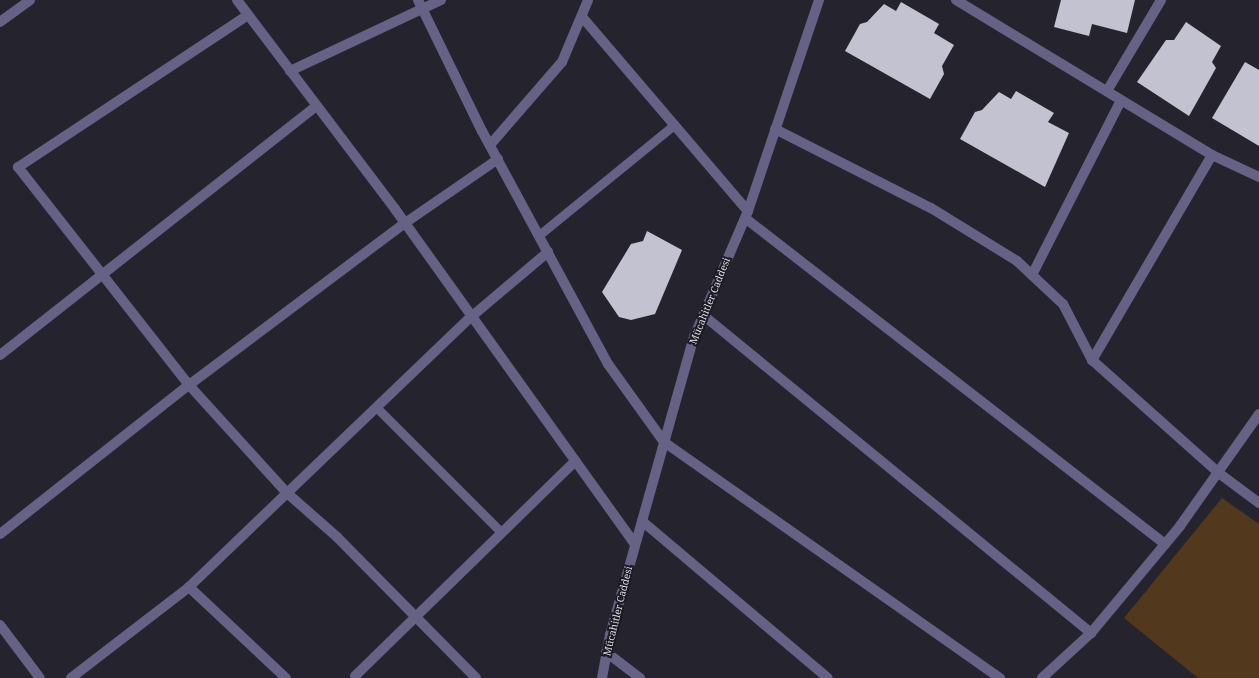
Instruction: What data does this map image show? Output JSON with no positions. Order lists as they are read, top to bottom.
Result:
{
  "streets": {
    "street": ["Mücahitler Caddesi"]
  }
}
